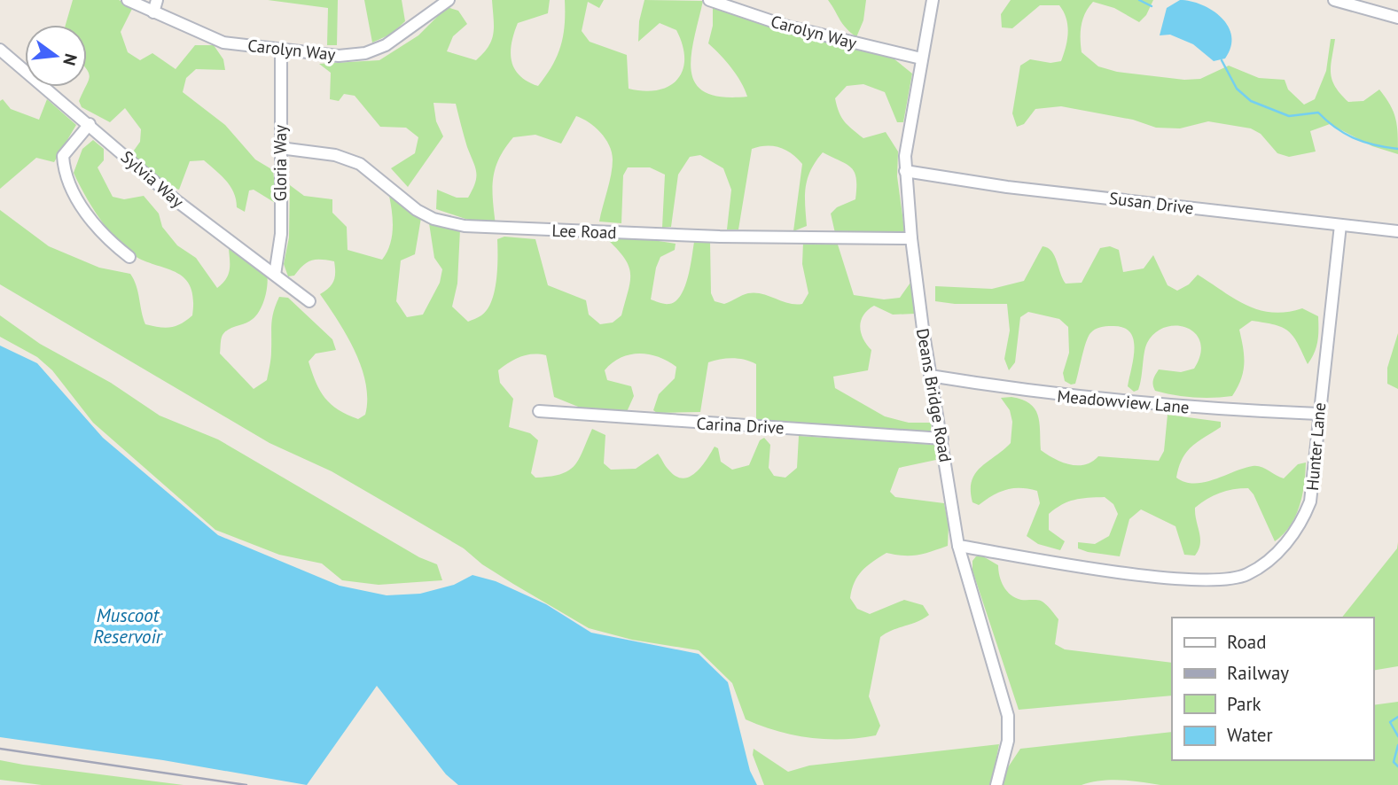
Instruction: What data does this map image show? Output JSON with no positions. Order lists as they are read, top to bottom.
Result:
{
  "streets": {
    "street": [
      "Carolyn Way",
      "Gloria Way",
      "Sylvia Way",
      "Susan Drive",
      "Lee Road",
      "Deans Bridge Road",
      "Meadowview Lane",
      "Carina Drive",
      "Hunter Lane"
    ]
  },
  "crossings": [
    ["Carolyn Way", "Gloria Way"],
    ["Carolyn Way", "Deans Bridge Road"],
    ["Gloria Way", "Sylvia Way"],
    ["Gloria Way", "Lee Road"],
    ["Susan Drive", "Deans Bridge Road"],
    ["Susan Drive", "Hunter Lane"],
    ["Lee Road", "Deans Bridge Road"],
    ["Deans Bridge Road", "Meadowview Lane"],
    ["Deans Bridge Road", "Carina Drive"],
    ["Deans Bridge Road", "Hunter Lane"],
    ["Meadowview Lane", "Hunter Lane"]
  ],
  "water": ["Muscoot Reservoir"],
  "legend": [
    "Road",
    "Railway",
    "Park",
    "Water"
  ],
  "north": "right"
}
